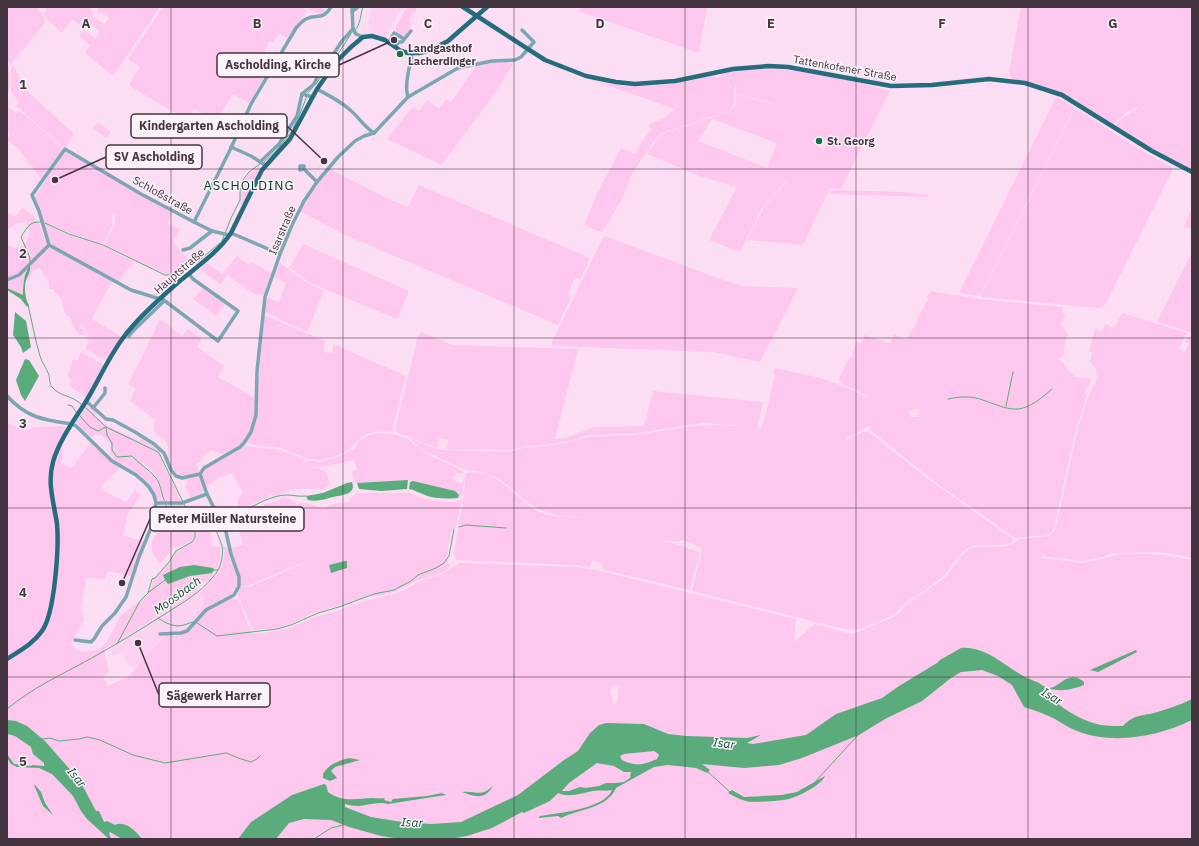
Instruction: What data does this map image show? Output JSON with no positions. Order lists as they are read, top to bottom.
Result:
{
  "streets": {
    "main road": ["Tattenkofener Straße", "Hauptstraße"],
    "street": ["Schloßstraße", "Isarstraße"]
  },
  "crossings": [
    ["Tattenkofener Straße", "Isarstraße"],
    ["Schloßstraße", "Isarstraße"],
    ["Schloßstraße", "Hauptstraße"]
  ],
  "districts": ["ASCHOLDING"],
  "water": ["Moosbach", "Isar"],
  "places": [
    "Ascholding, Kirche",
    "Landgasthof Lacherdinger",
    "St. Georg",
    "Kindergarten Ascholding",
    "SV Ascholding",
    "Peter Müller Natursteine",
    "Sägewerk Harrer"
  ],
  "grid": {
    "columns": [
      "A",
      "B",
      "C",
      "D",
      "E",
      "F",
      "G"
    ],
    "rows": [
      "1",
      "2",
      "3",
      "4",
      "5"
    ]
  }
}
